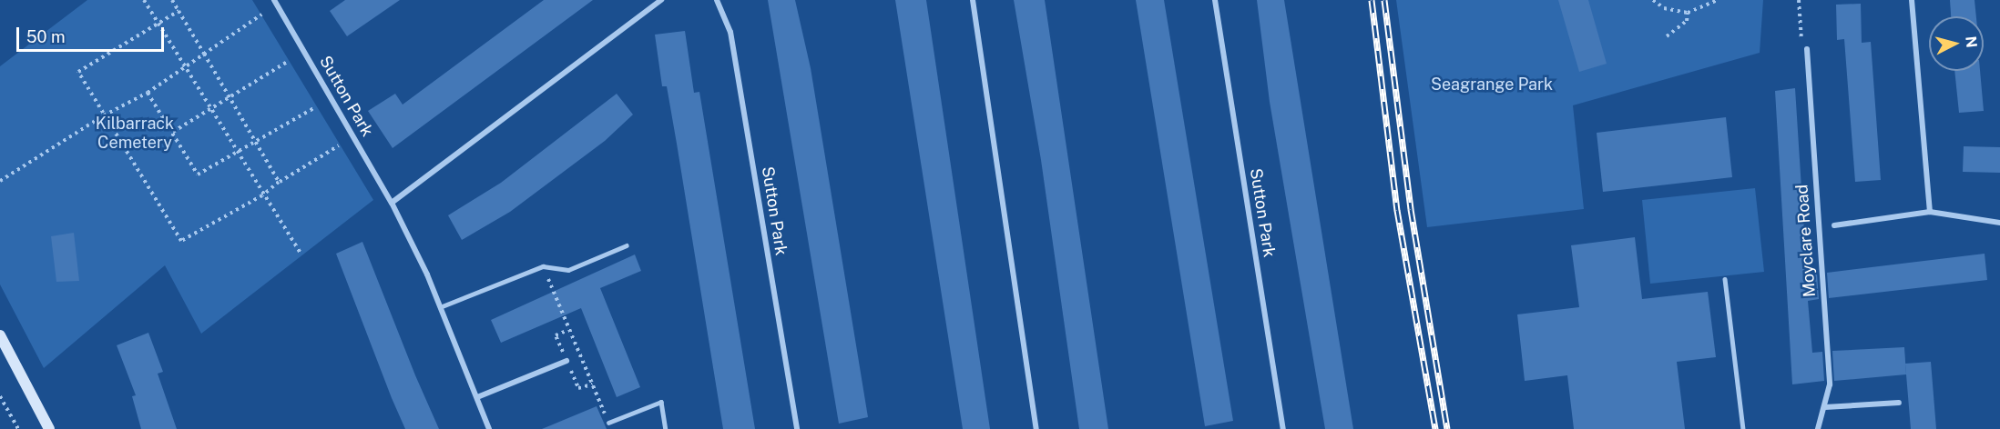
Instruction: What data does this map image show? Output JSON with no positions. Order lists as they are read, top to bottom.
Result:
{
  "streets": {
    "street": ["Sutton Park", "Moyclare Road"]
  },
  "parks": ["Seagrange Park", "Kilbarrack Cemetery"],
  "scale_bar": "50 m",
  "north": "right"
}
